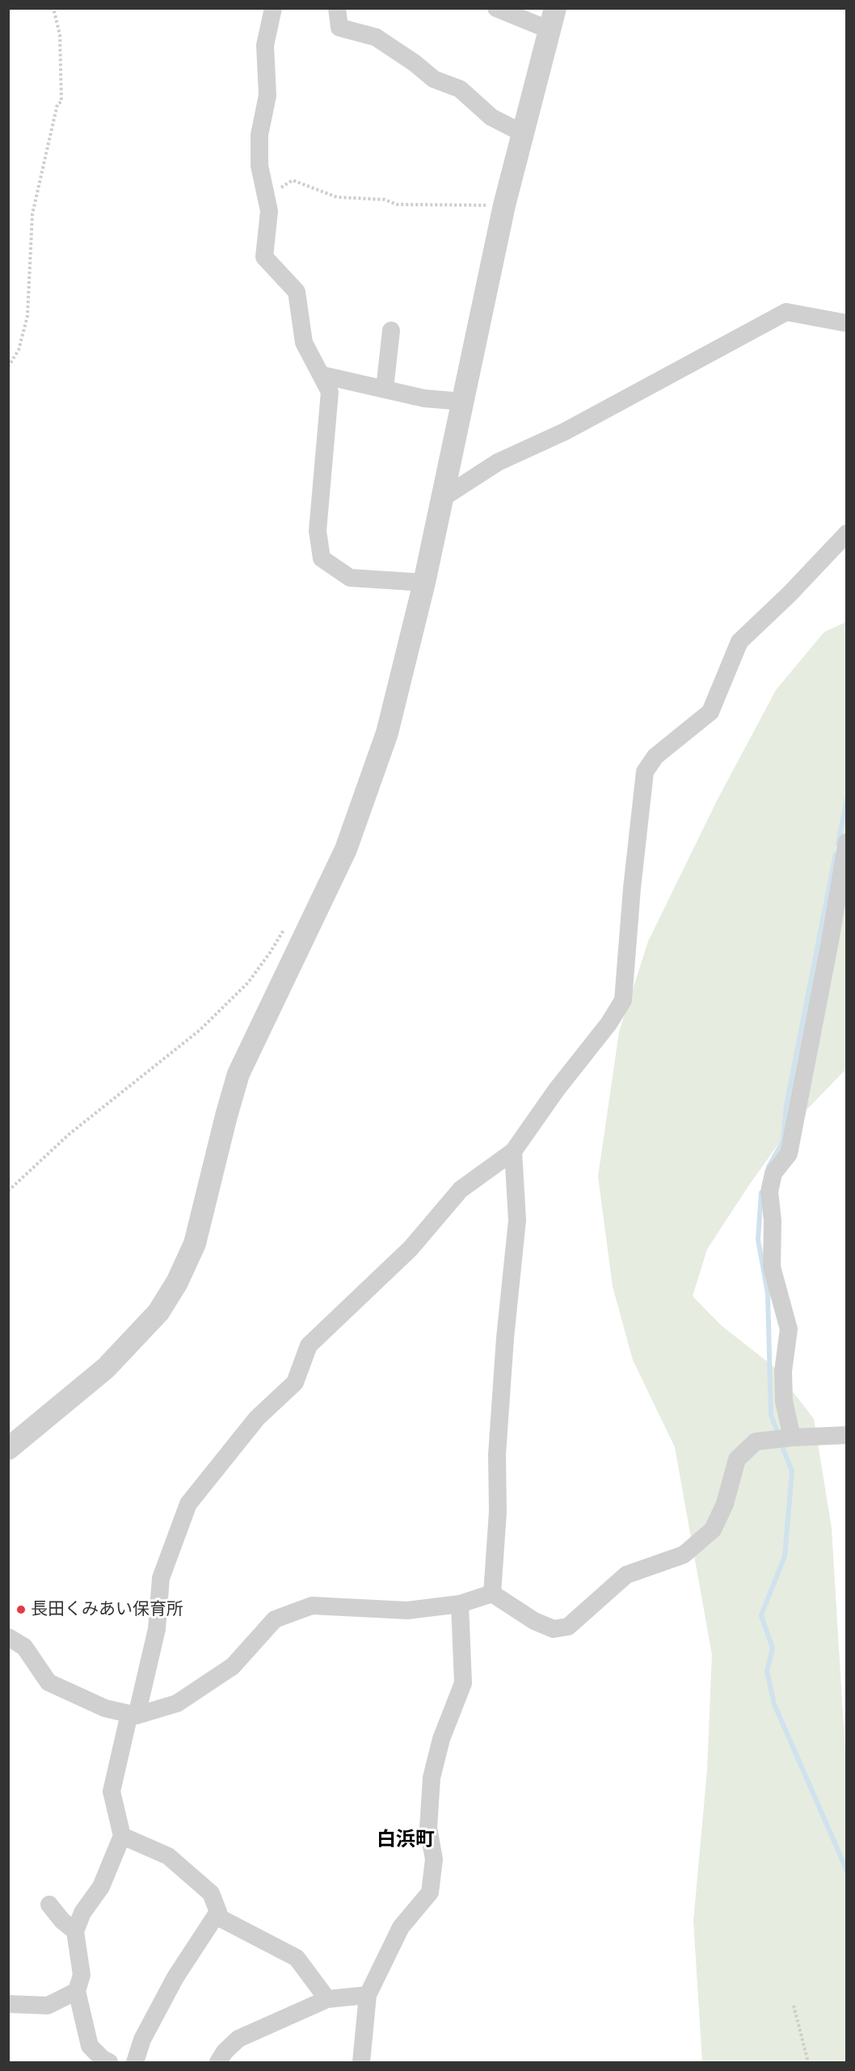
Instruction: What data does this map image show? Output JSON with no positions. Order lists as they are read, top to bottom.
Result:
{
  "districts": ["白浜町"],
  "places": ["長田くみあい保育所"]
}
